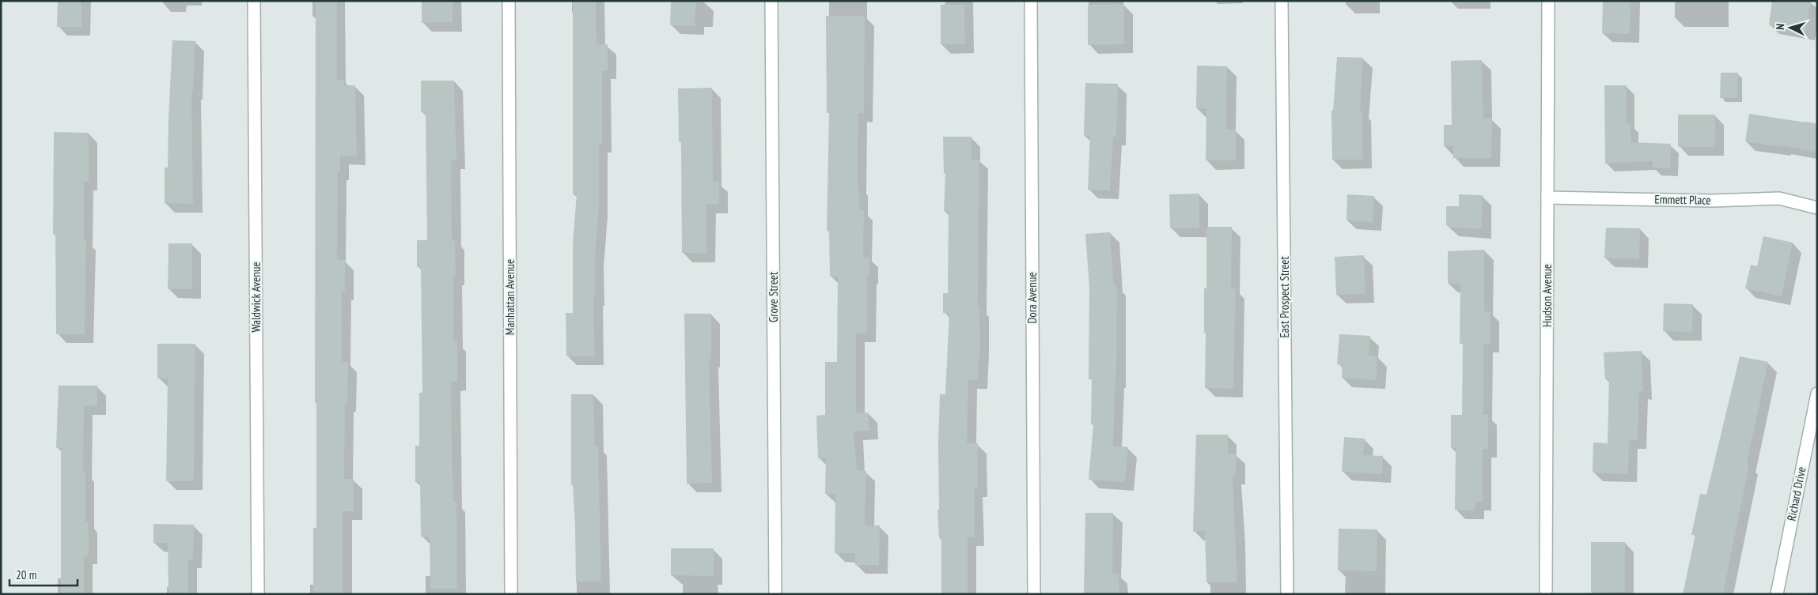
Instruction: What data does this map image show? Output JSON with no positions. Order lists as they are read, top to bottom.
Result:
{
  "streets": {
    "street": [
      "Emmett Place",
      "Hudson Avenue",
      "Waldwick Avenue",
      "Manhattan Avenue",
      "Grove Street",
      "East Prospect Street",
      "Dora Avenue",
      "Richard Drive"
    ]
  },
  "crossings": [
    ["Emmett Place", "Hudson Avenue"]
  ],
  "scale_bar": "20 m",
  "north": "left"
}
